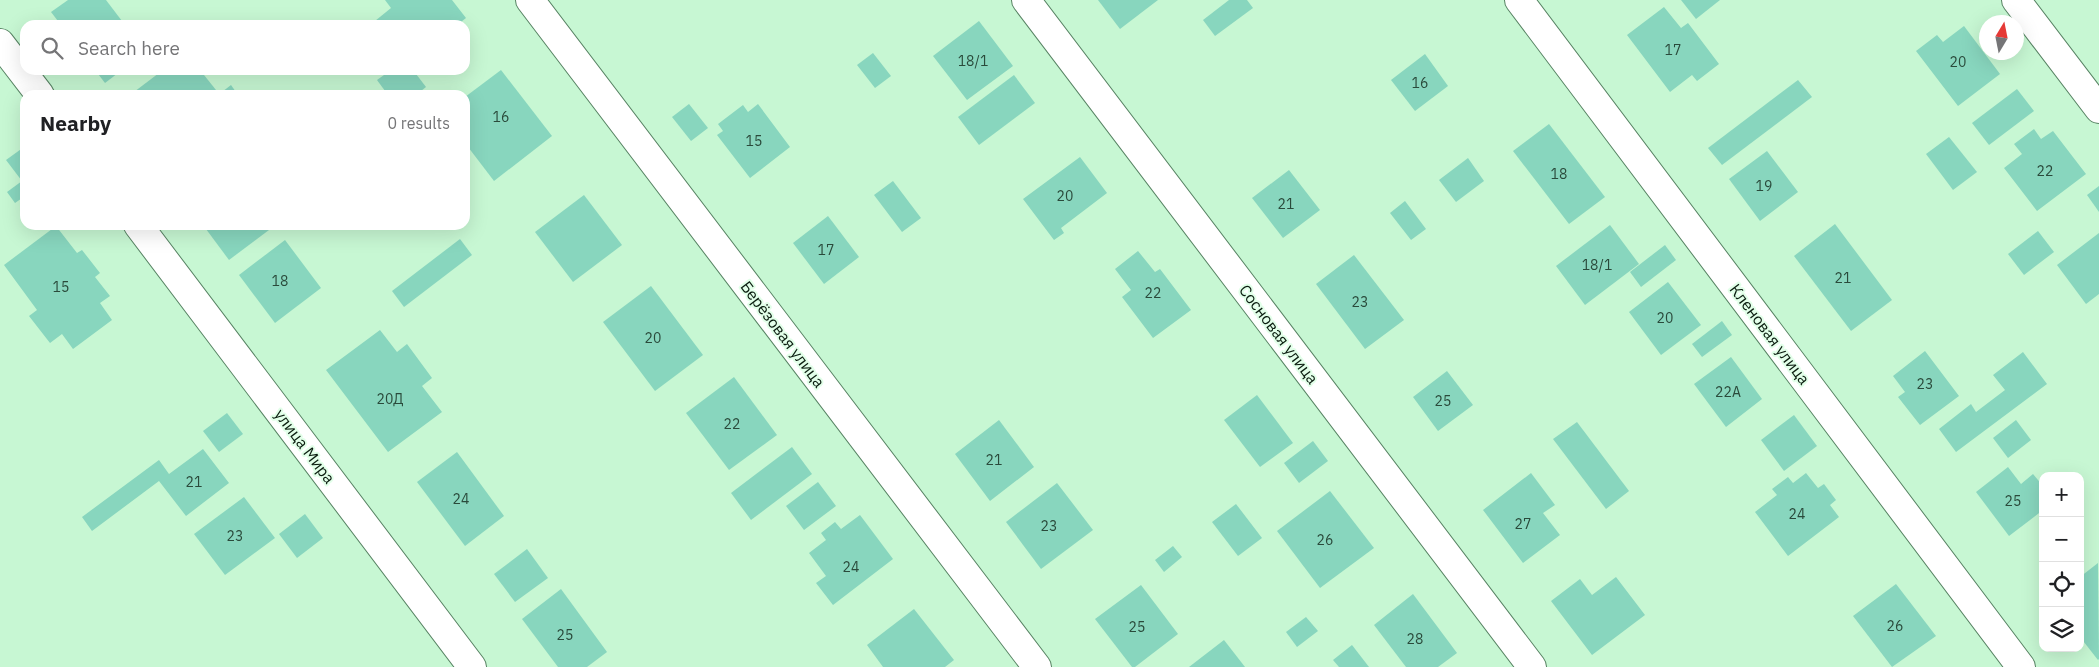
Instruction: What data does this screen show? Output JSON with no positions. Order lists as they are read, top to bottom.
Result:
{
  "streets": {
    "street": [
      "Берёзовая улица",
      "Сосновая улица",
      "Кленовая улица",
      "улица Мира"
    ]
  },
  "house_numbers": [
    "17",
    "18/1",
    "20",
    "16",
    "16",
    "15",
    "22",
    "18",
    "19",
    "20",
    "21",
    "17",
    "18/1",
    "21",
    "18",
    "15",
    "22",
    "23",
    "20",
    "20",
    "23",
    "22А",
    "20Д",
    "25",
    "22",
    "21",
    "21",
    "24",
    "25",
    "24",
    "27",
    "23",
    "23",
    "26",
    "24",
    "26",
    "25",
    "25",
    "28"
  ],
  "north": "top",
  "page": {
    "search": "Search here",
    "heading": ["Nearby", "0 results"],
    "map_buttons": ["+", "−"]
  }
}
